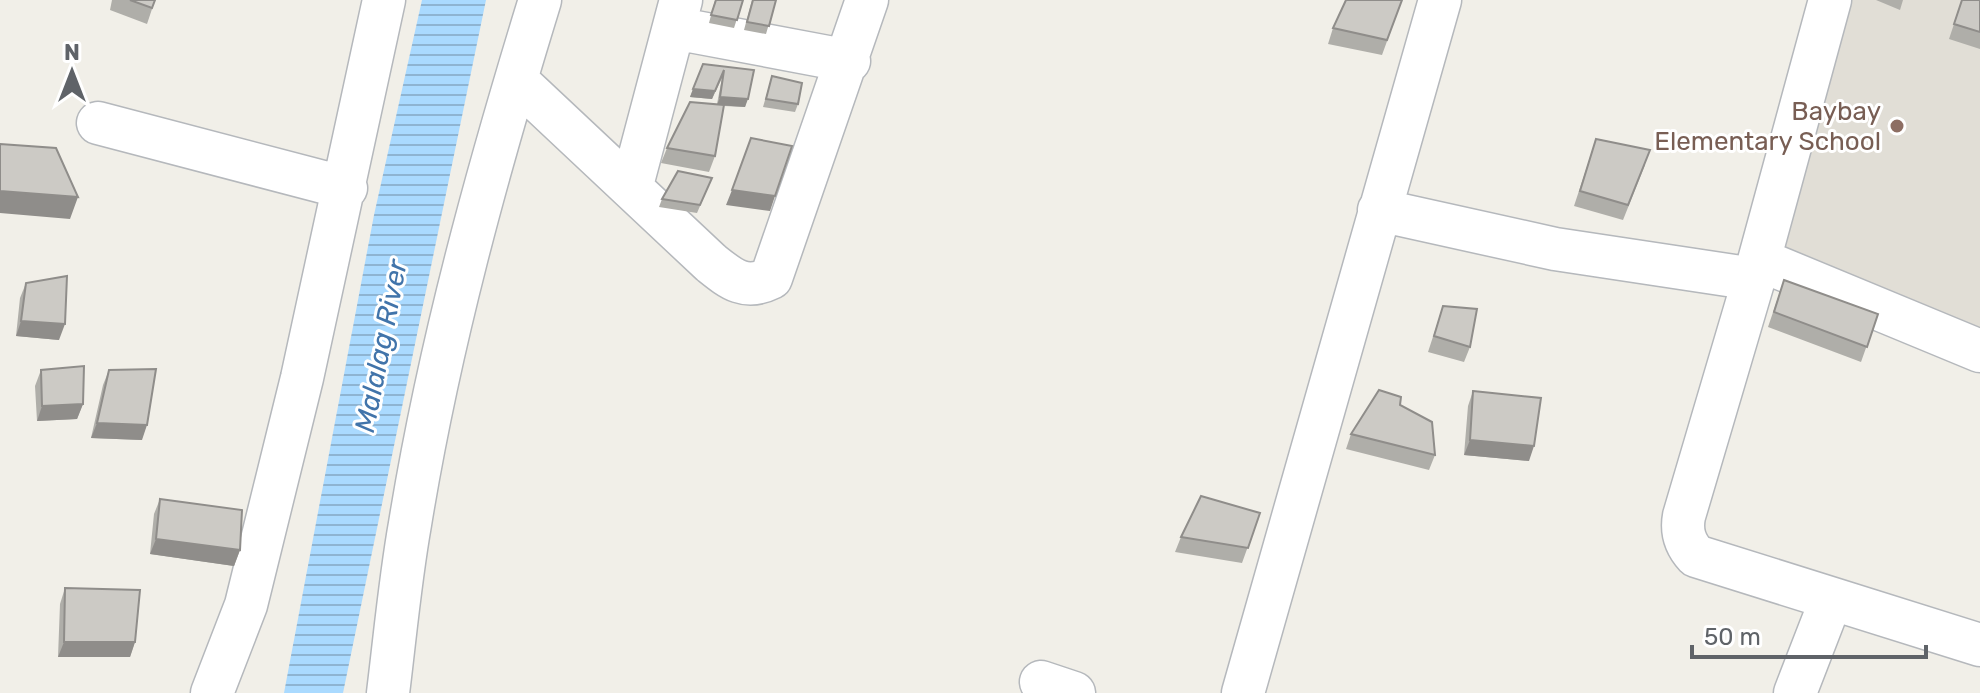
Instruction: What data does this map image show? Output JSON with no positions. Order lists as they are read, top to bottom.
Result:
{
  "water": ["Malalag River"],
  "places": ["Baybay Elementary School"],
  "scale_bar": "50 m",
  "north": "top"
}
